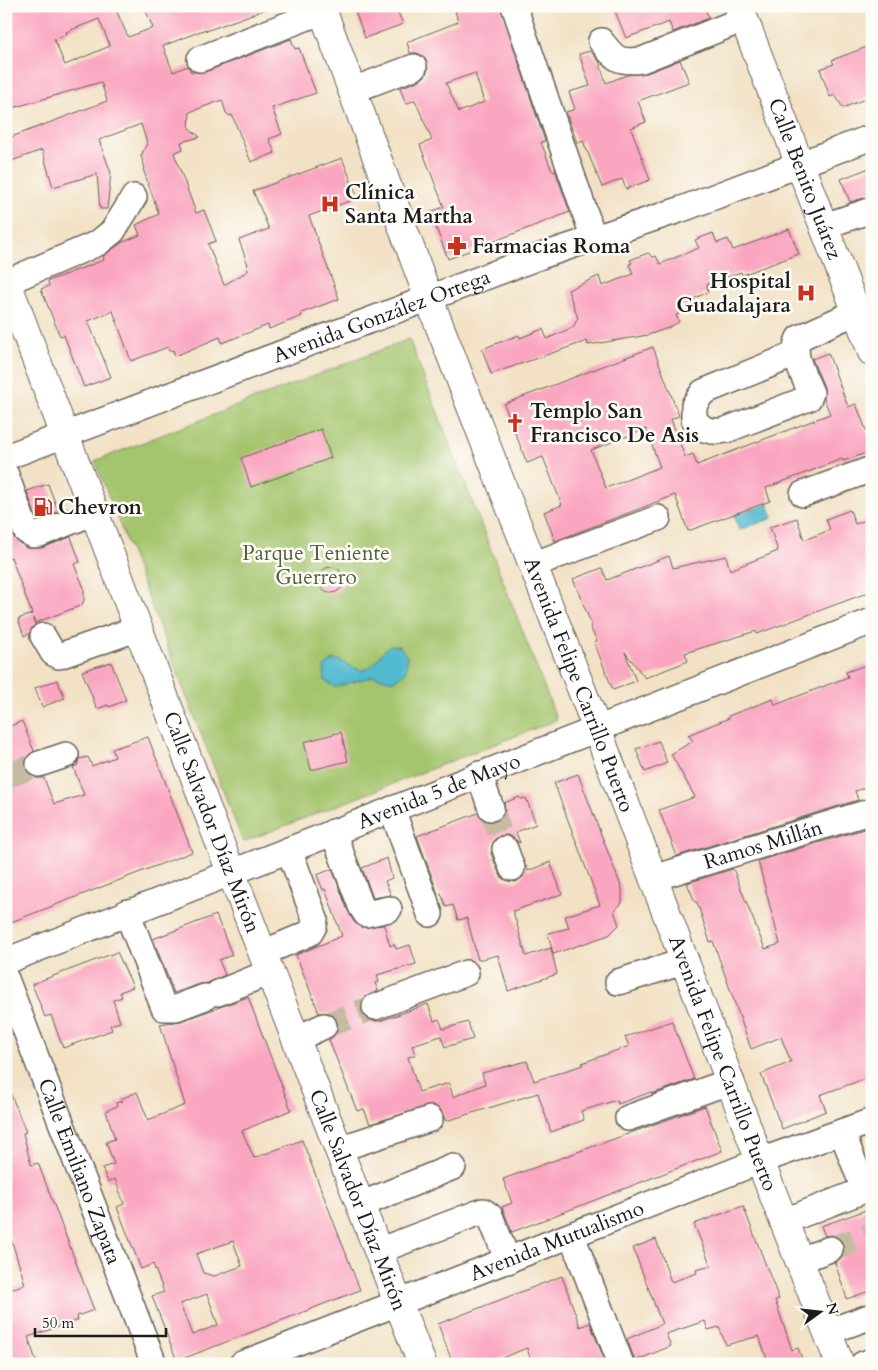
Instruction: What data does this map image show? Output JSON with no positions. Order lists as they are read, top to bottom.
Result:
{
  "streets": {
    "main road": ["Calle Benito Juárez", "Avenida Felipe Carrillo Puerto", "Calle Salvador Díaz Mirón"],
    "street": [
      "Avenida González Ortega",
      "Avenida 5 de Mayo",
      "Ramos Millán",
      "Calle Emiliano Zapata",
      "Avenida Mutualismo"
    ]
  },
  "crossings": [
    ["Calle Benito Juárez", "Avenida González Ortega"],
    ["Avenida González Ortega", "Avenida Felipe Carrillo Puerto"],
    ["Avenida González Ortega", "Calle Salvador Díaz Mirón"],
    ["Avenida Felipe Carrillo Puerto", "Avenida 5 de Mayo"],
    ["Avenida Felipe Carrillo Puerto", "Ramos Millán"],
    ["Avenida Felipe Carrillo Puerto", "Avenida Mutualismo"],
    ["Avenida 5 de Mayo", "Calle Salvador Díaz Mirón"],
    ["Calle Salvador Díaz Mirón", "Avenida Mutualismo"]
  ],
  "parks": ["Parque Teniente Guerrero"],
  "places": {
    "hospital": ["Clínica Santa Martha", "Hospital Guadalajara"],
    "pharmacy": ["Farmacias Roma"],
    "church": ["Templo San Francisco De Asis"],
    "fuel station": ["Chevron"]
  },
  "scale_bar": "50 m",
  "north": "right"
}
